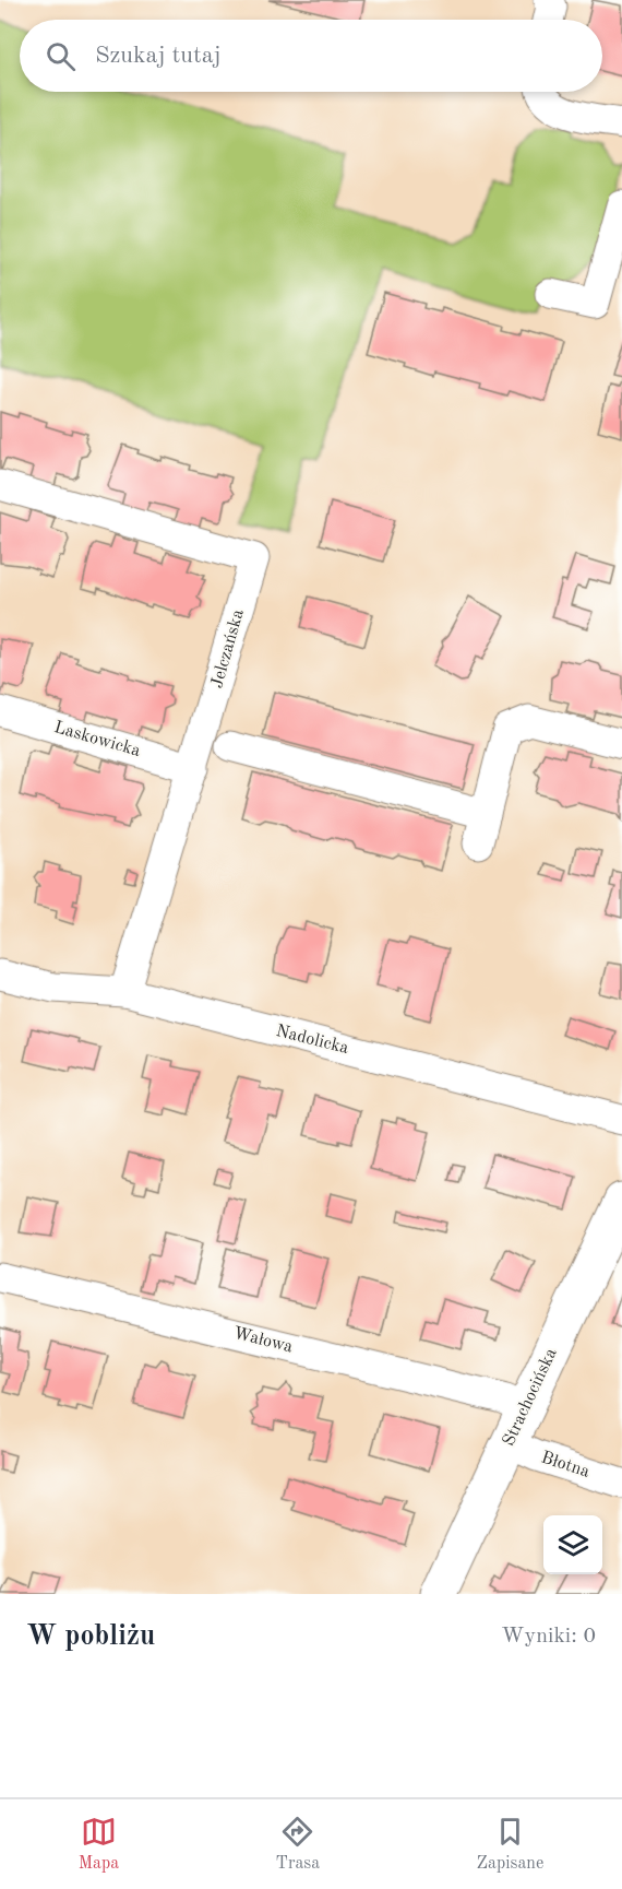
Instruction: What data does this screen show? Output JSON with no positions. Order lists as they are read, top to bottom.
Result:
{
  "streets": {
    "main road": ["Strachocińska"],
    "street": [
      "Jelczańska",
      "Laskowicka",
      "Nadolicka",
      "Wałowa",
      "Błotna"
    ]
  },
  "crossings": [
    ["Jelczańska", "Laskowicka"],
    ["Jelczańska", "Nadolicka"],
    ["Wałowa", "Strachocińska"],
    ["Strachocińska", "Błotna"]
  ],
  "page": {
    "search": "Szukaj tutaj",
    "heading": ["W pobliżu", "Wyniki: 0"],
    "nav": ["Mapa", "Trasa", "Zapisane"]
  }
}
